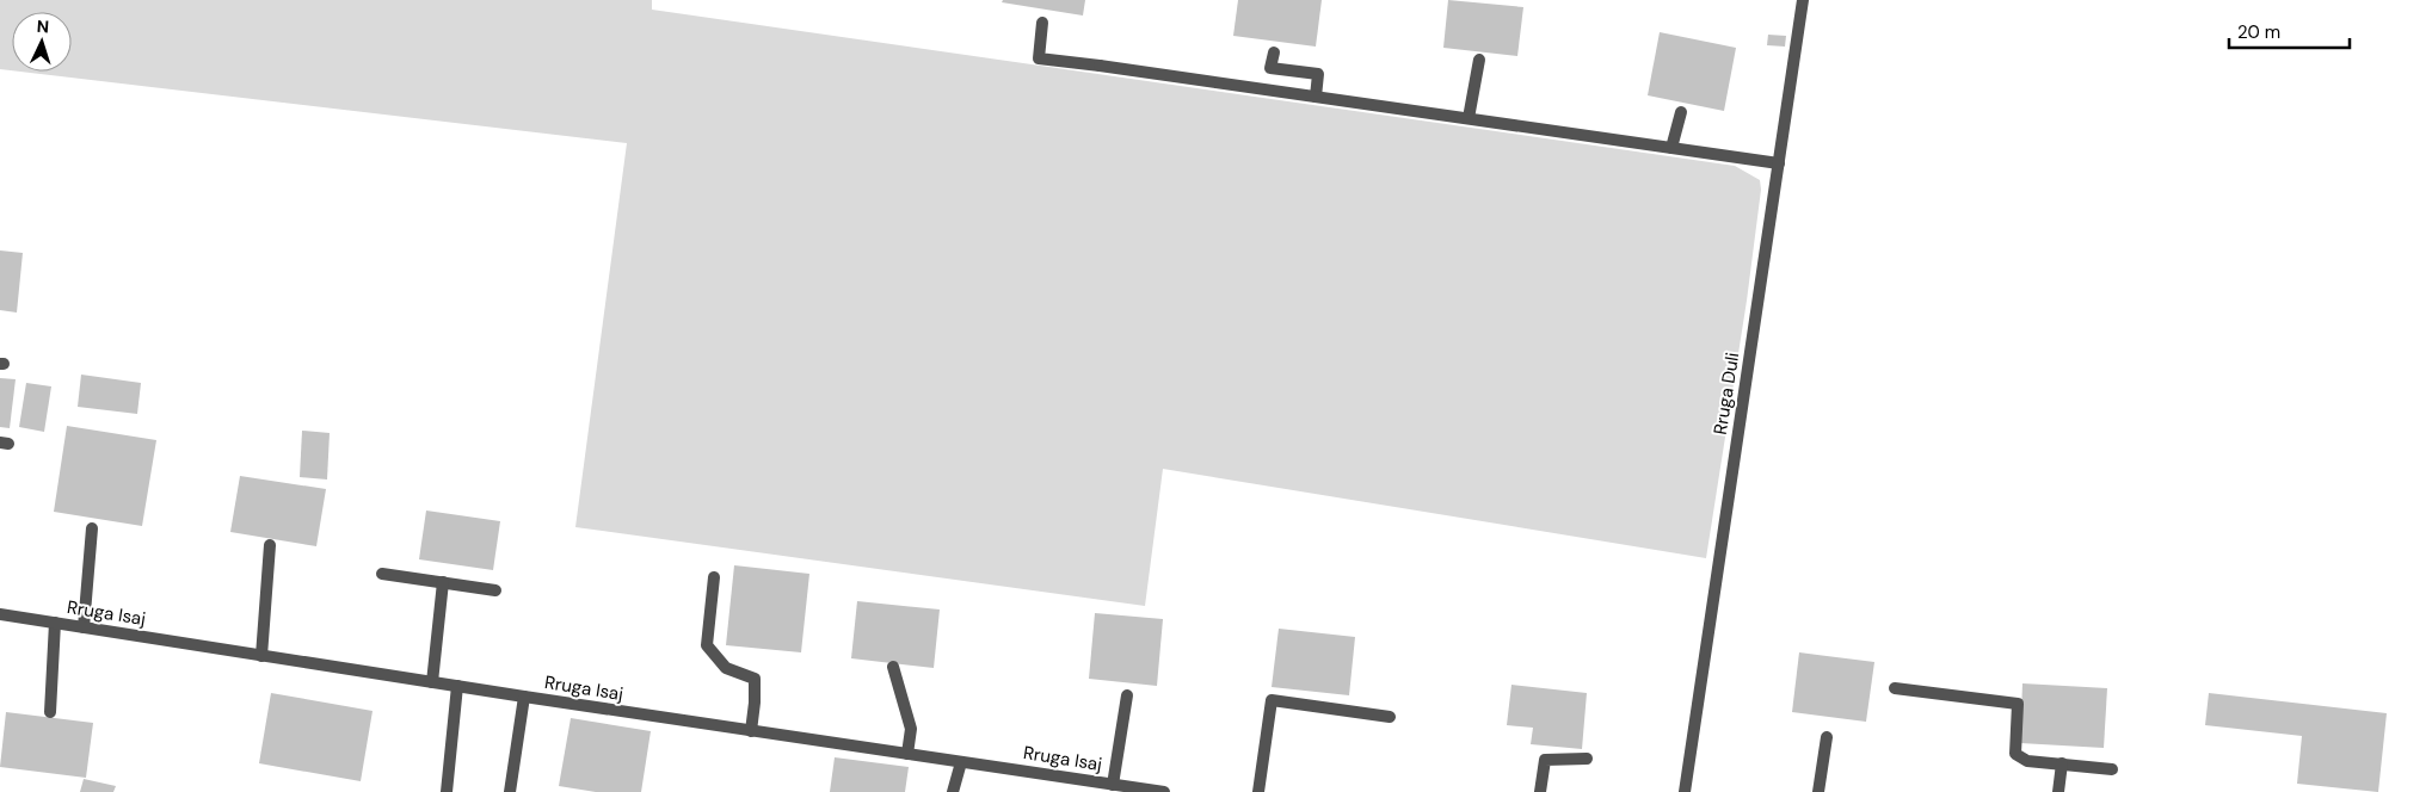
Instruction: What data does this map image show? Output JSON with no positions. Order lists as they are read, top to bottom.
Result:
{
  "streets": {
    "street": ["Rruga Duli", "Rruga Isaj"]
  },
  "scale_bar": "20 m",
  "north": "top"
}
